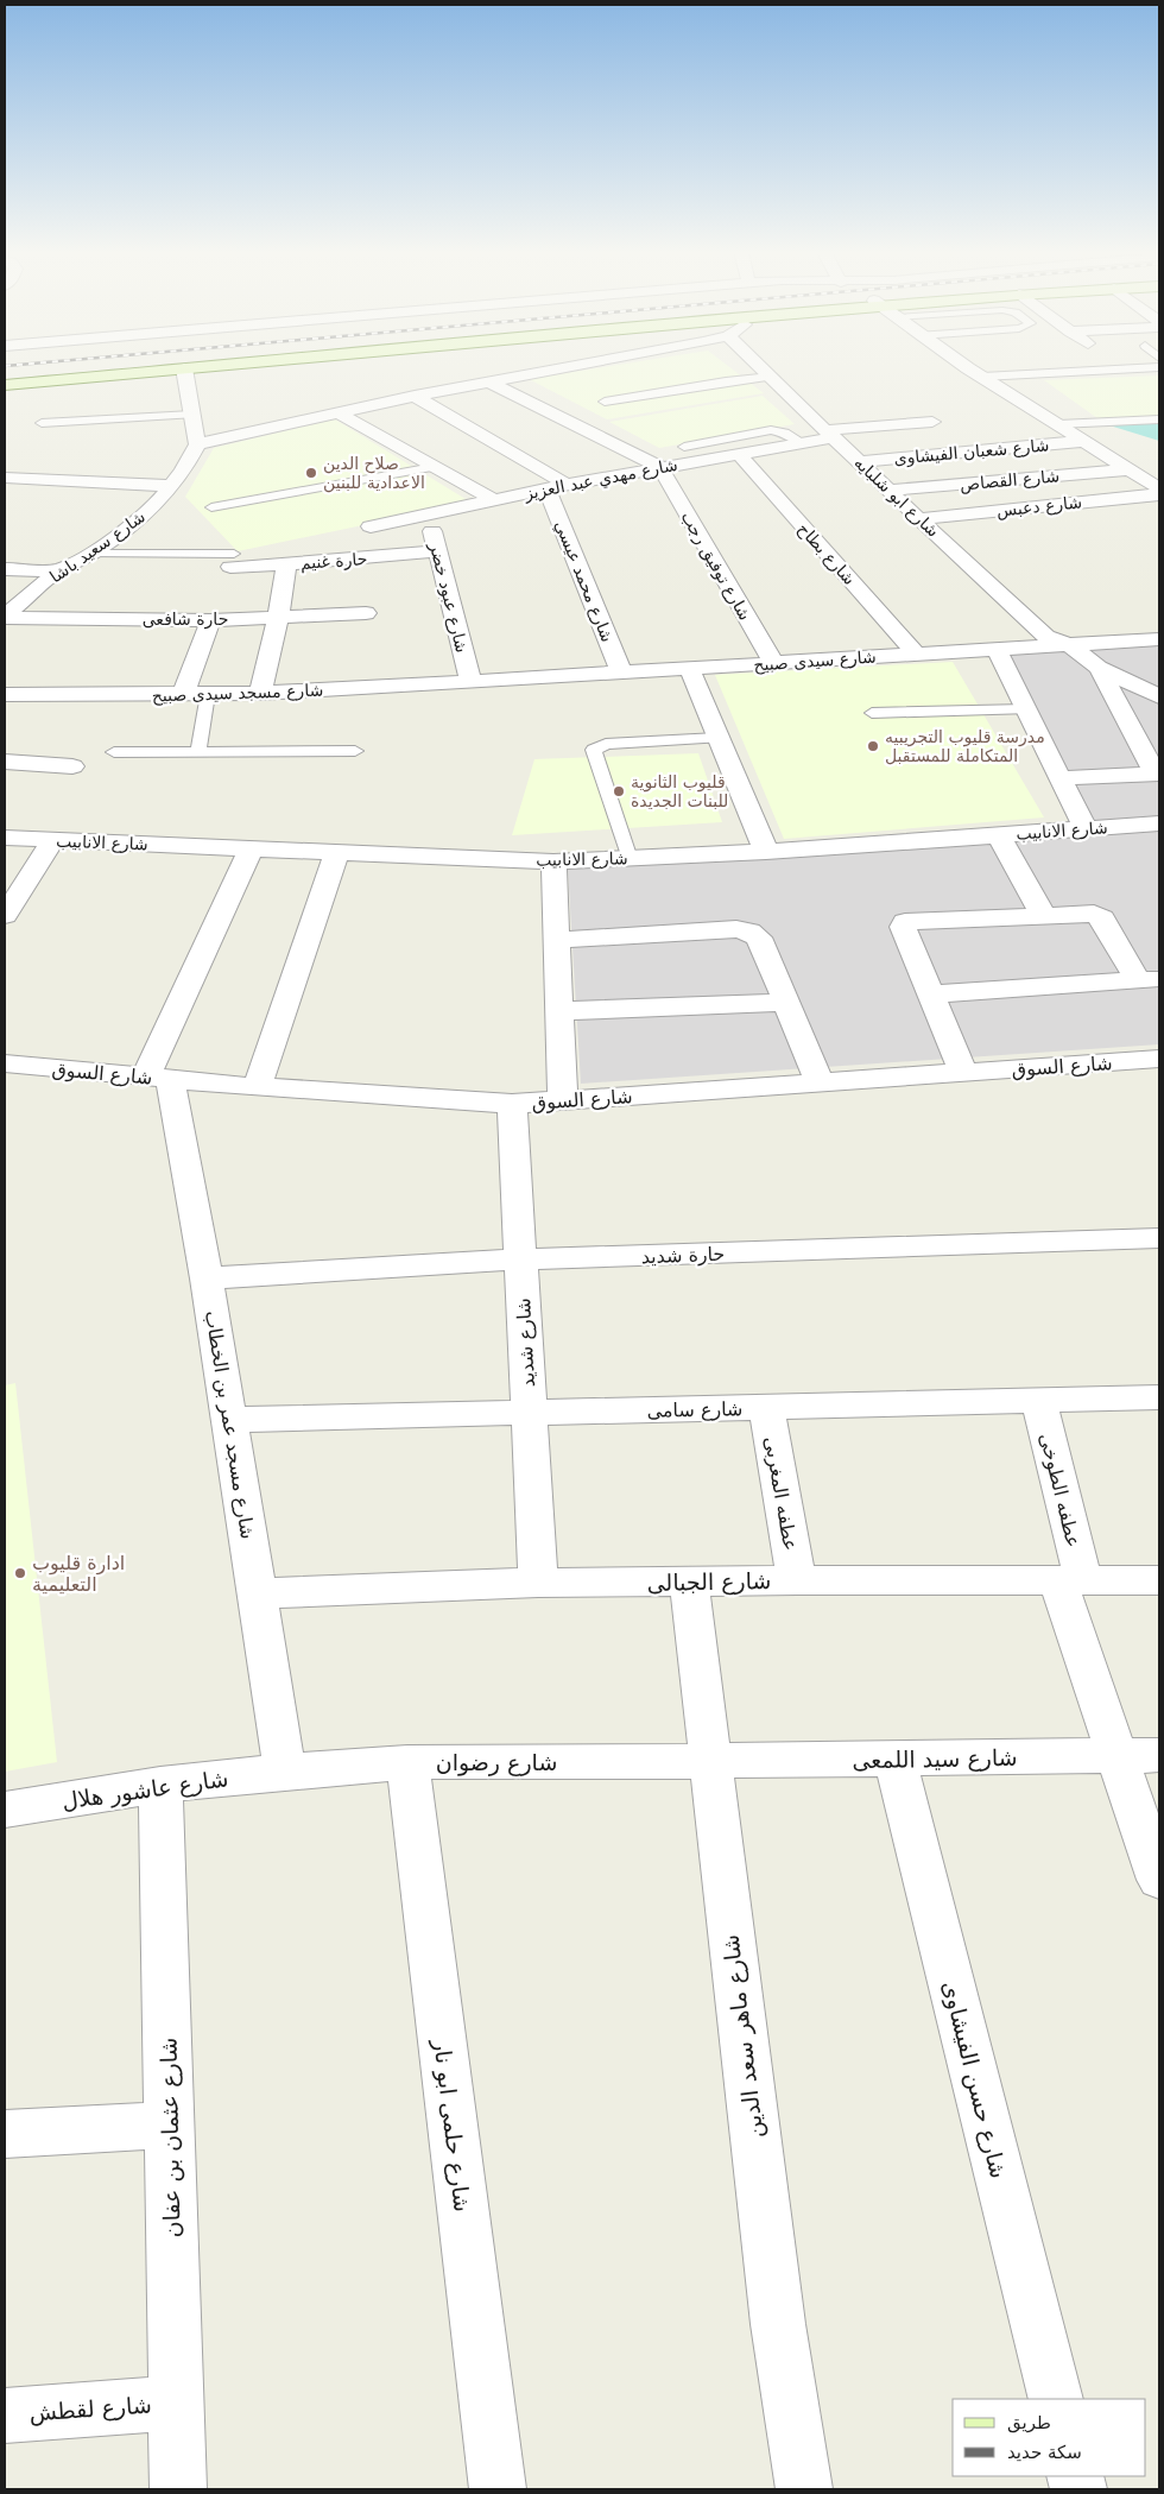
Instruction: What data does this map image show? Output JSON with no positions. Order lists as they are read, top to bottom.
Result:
{
  "streets": {
    "street": [
      "شارع شعبان الفيشاوى",
      "شارع مهدي عبد العزيز",
      "شارع القصاص",
      "شارع ابو شلبايه",
      "شارع دعبس",
      "شارع سعيد باشا",
      "شارع بطاح",
      "حارة غنيم",
      "شارع توفيق رجب",
      "شارع محمد عيسي",
      "شارع عبود خضر",
      "حارة شافعى",
      "شارع سيدى صبيح",
      "شارع مسجد سيدى صبيح",
      "شارع الانابيب",
      "شارع السوق",
      "حارة شديد",
      "شارع شديد",
      "شارع سامى",
      "شارع مسجد عمر بن الخطاب",
      "عطفه الطوخى",
      "عطفه المغربى",
      "شارع الجبالى",
      "شارع سيد اللمعى",
      "شارع رضوان",
      "شارع عاشور هلال",
      "شارع ماهر سعد الدين",
      "شارع حسن الفيشاوى",
      "شارع حلمى ابو نار",
      "شارع عثمان بن عفان",
      "شارع لقطش"
    ]
  },
  "crossings": [
    ["شارع شعبان الفيشاوى", "شارع ابو شلبايه"],
    ["شارع مهدي عبد العزيز", "شارع ابو شلبايه"],
    ["شارع مهدي عبد العزيز", "شارع بطاح"],
    ["شارع مهدي عبد العزيز", "شارع توفيق رجب"],
    ["شارع مهدي عبد العزيز", "شارع محمد عيسي"],
    ["شارع مهدي عبد العزيز", "شارع عبود خضر"],
    ["شارع القصاص", "شارع ابو شلبايه"],
    ["شارع ابو شلبايه", "شارع دعبس"],
    ["شارع ابو شلبايه", "شارع سيدى صبيح"],
    ["شارع سعيد باشا", "حارة شافعى"],
    ["شارع بطاح", "شارع سيدى صبيح"],
    ["حارة غنيم", "شارع عبود خضر"],
    ["شارع توفيق رجب", "شارع سيدى صبيح"],
    ["شارع محمد عيسي", "شارع سيدى صبيح"],
    ["شارع عبود خضر", "شارع سيدى صبيح"],
    ["شارع عبود خضر", "شارع مسجد سيدى صبيح"],
    ["شارع سيدى صبيح", "شارع مسجد سيدى صبيح"],
    ["شارع السوق", "شارع شديد"],
    ["شارع السوق", "شارع مسجد عمر بن الخطاب"],
    ["حارة شديد", "شارع شديد"],
    ["حارة شديد", "شارع مسجد عمر بن الخطاب"],
    ["شارع شديد", "شارع سامى"],
    ["شارع شديد", "شارع الجبالى"],
    ["شارع سامى", "شارع مسجد عمر بن الخطاب"],
    ["شارع سامى", "عطفه الطوخى"],
    ["شارع سامى", "عطفه المغربى"],
    ["شارع مسجد عمر بن الخطاب", "شارع الجبالى"],
    ["شارع مسجد عمر بن الخطاب", "شارع رضوان"],
    ["شارع مسجد عمر بن الخطاب", "شارع عاشور هلال"],
    ["عطفه الطوخى", "شارع الجبالى"],
    ["عطفه الطوخى", "شارع سيد اللمعى"],
    ["عطفه المغربى", "شارع الجبالى"],
    ["شارع الجبالى", "شارع ماهر سعد الدين"],
    ["شارع سيد اللمعى", "شارع رضوان"],
    ["شارع سيد اللمعى", "شارع ماهر سعد الدين"],
    ["شارع سيد اللمعى", "شارع حسن الفيشاوى"],
    ["شارع رضوان", "شارع عاشور هلال"],
    ["شارع رضوان", "شارع ماهر سعد الدين"],
    ["شارع رضوان", "شارع حلمى ابو نار"],
    ["شارع عاشور هلال", "شارع عثمان بن عفان"],
    ["شارع عثمان بن عفان", "شارع لقطش"]
  ],
  "places": [
    "صلاح الدين الاعدادية للبنين",
    "مدرسة قليوب التجريبيه المتكاملة للمستقبل",
    "قليوب الثانوية للبنات الجديدة",
    "ادارة قليوب التعليمية"
  ],
  "legend": ["طريق", "سكة حديد"]
}
